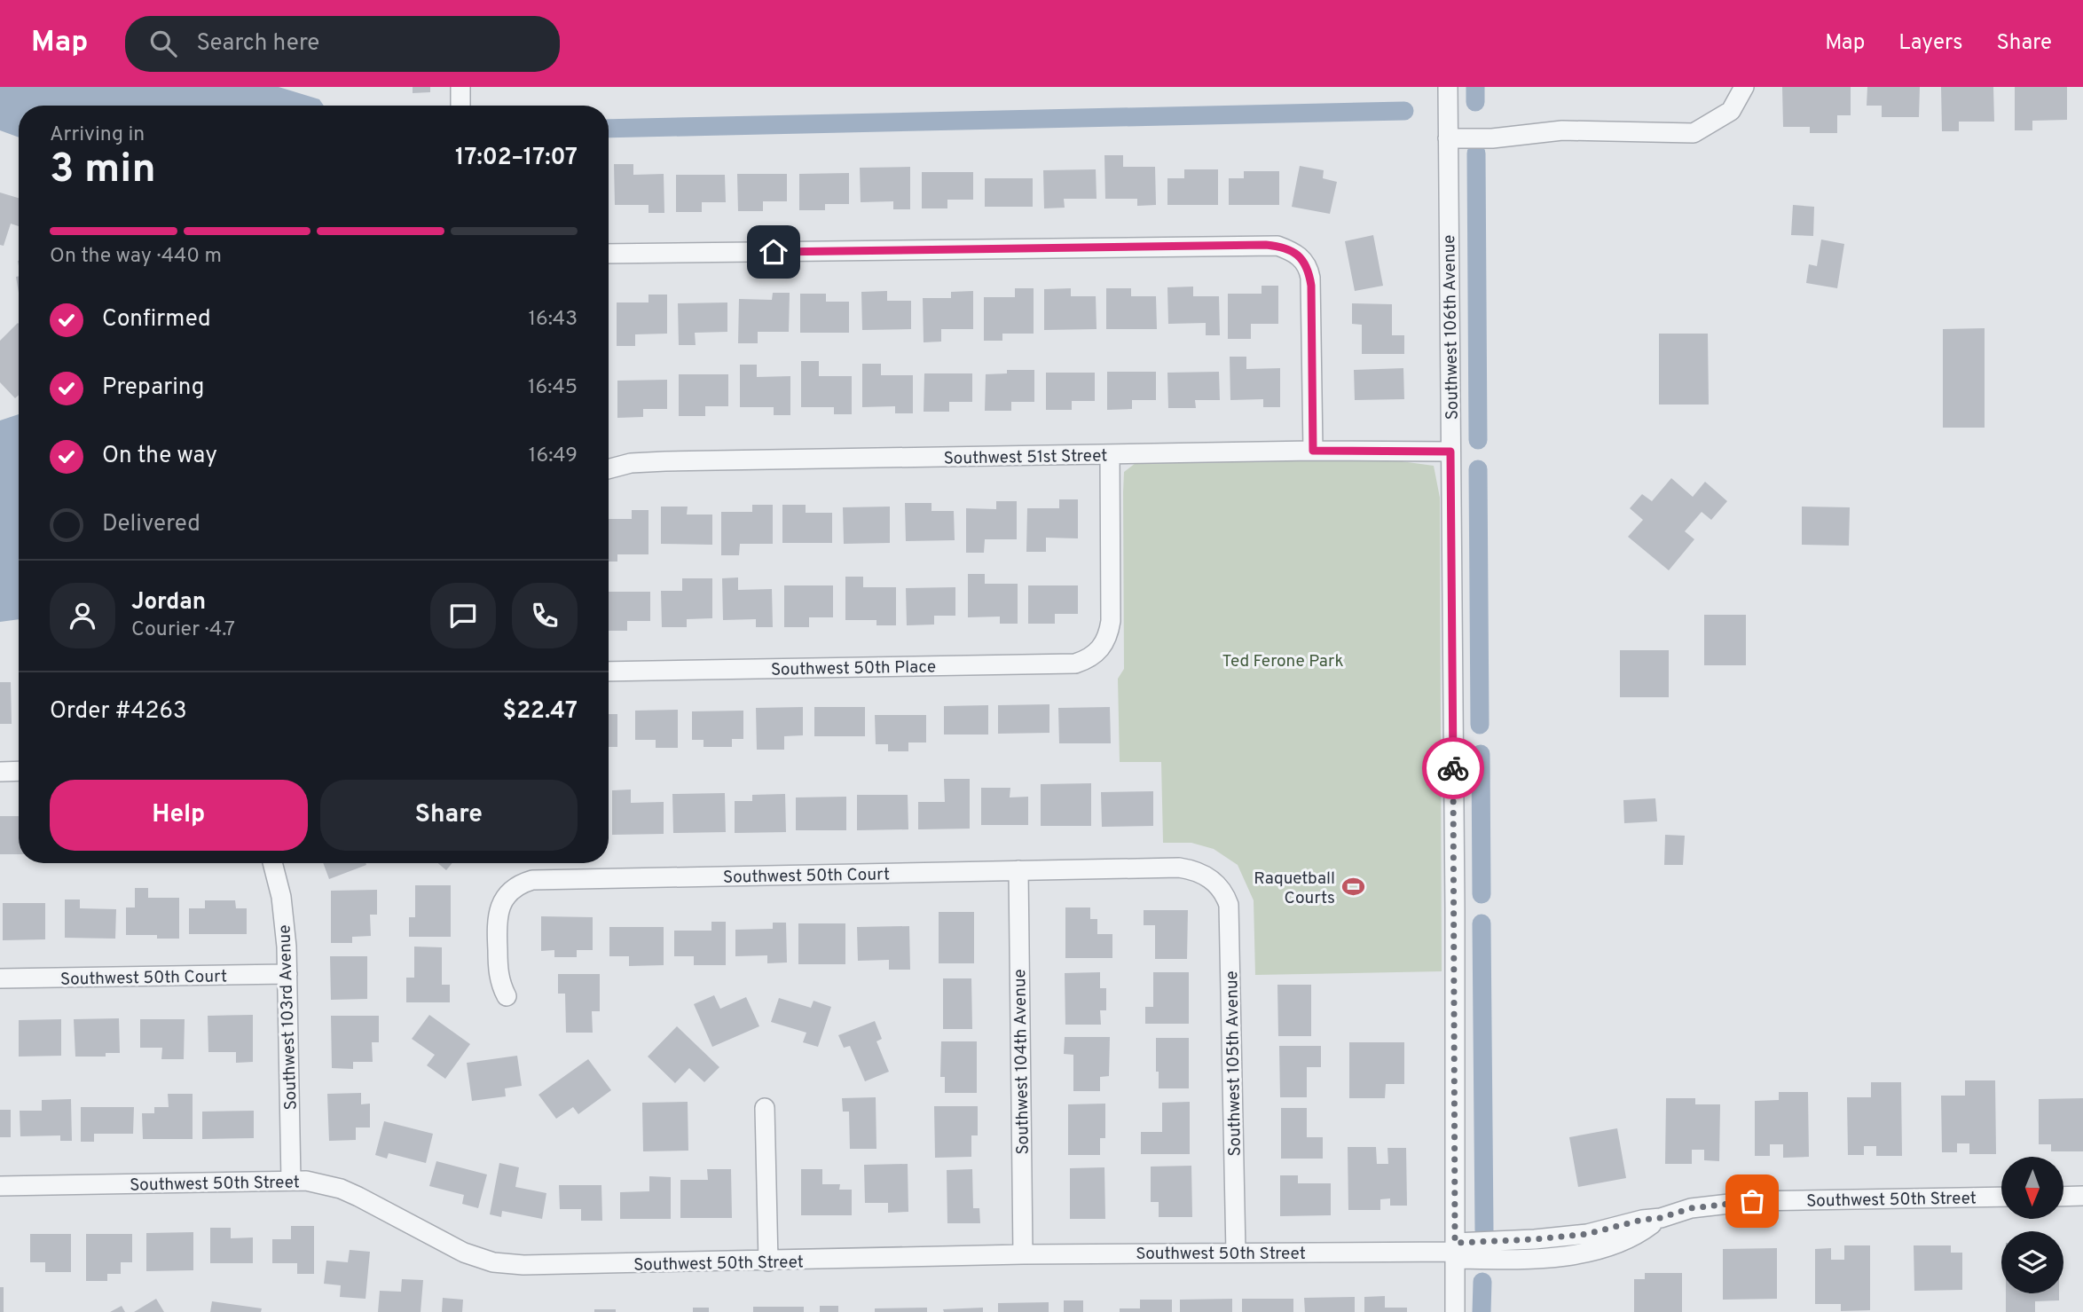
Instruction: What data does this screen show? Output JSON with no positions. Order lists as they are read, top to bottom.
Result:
{
  "streets": {
    "street": [
      "Southwest 106th Avenue",
      "Southwest 51st Street",
      "Southwest 50th Place",
      "Southwest 50th Court",
      "Southwest 103rd Avenue",
      "Southwest 104th Avenue",
      "Southwest 105th Avenue",
      "Southwest 50th Street"
    ]
  },
  "crossings": [
    ["Southwest 106th Avenue", "Southwest 51st Street"],
    ["Southwest 106th Avenue", "Southwest 50th Street"],
    ["Southwest 51st Street", "Southwest 50th Place"],
    ["Southwest 50th Court", "Southwest 103rd Avenue"],
    ["Southwest 50th Court", "Southwest 104th Avenue"],
    ["Southwest 50th Court", "Southwest 105th Avenue"],
    ["Southwest 103rd Avenue", "Southwest 50th Street"],
    ["Southwest 104th Avenue", "Southwest 50th Street"],
    ["Southwest 105th Avenue", "Southwest 50th Street"]
  ],
  "parks": ["Ted Ferone Park"],
  "places": {
    "sports": ["Raquetball Courts"]
  },
  "north": "bottom",
  "page": {
    "header": "Map",
    "search": "Search here",
    "nav": ["Map", "Layers", "Share"],
    "heading": ["3 min", "Arriving in", "17:02–17:07"],
    "panel": [
      "Jordan",
      "Courier · 4.7",
      "Order #4263",
      "$22.47"
    ],
    "bar": "On the way · 440 m",
    "list": [
      ["Confirmed", "16:43"],
      ["Preparing", "16:45"],
      ["On the way", "16:49"],
      "Delivered"
    ],
    "buttons": ["Help", "Share"]
  }
}
